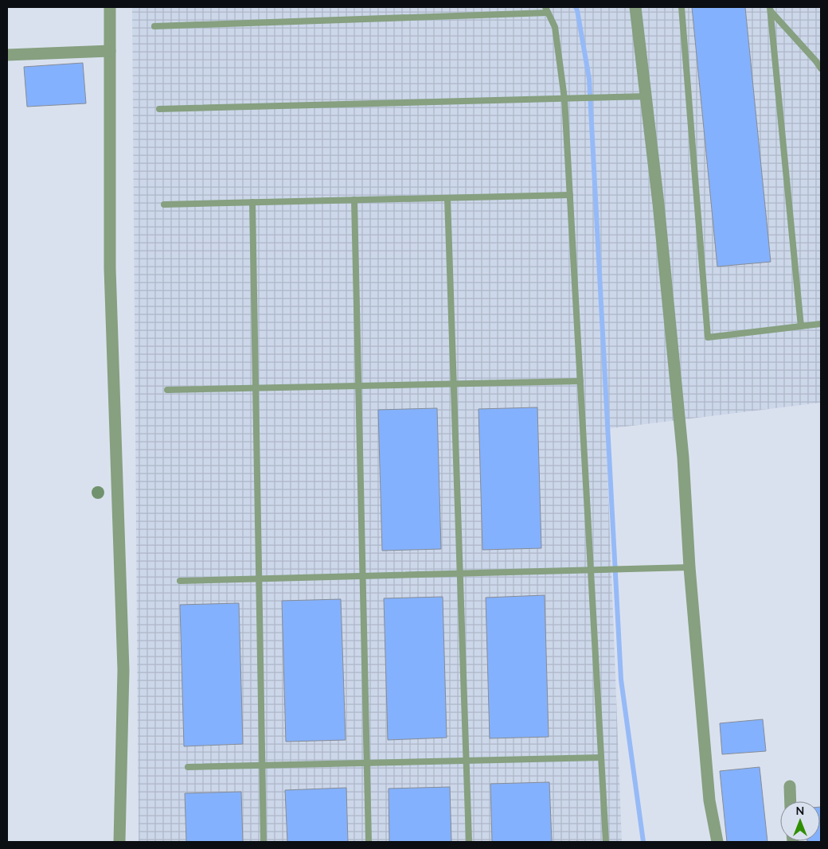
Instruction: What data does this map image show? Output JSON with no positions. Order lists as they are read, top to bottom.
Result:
{
  "north": "top"
}
